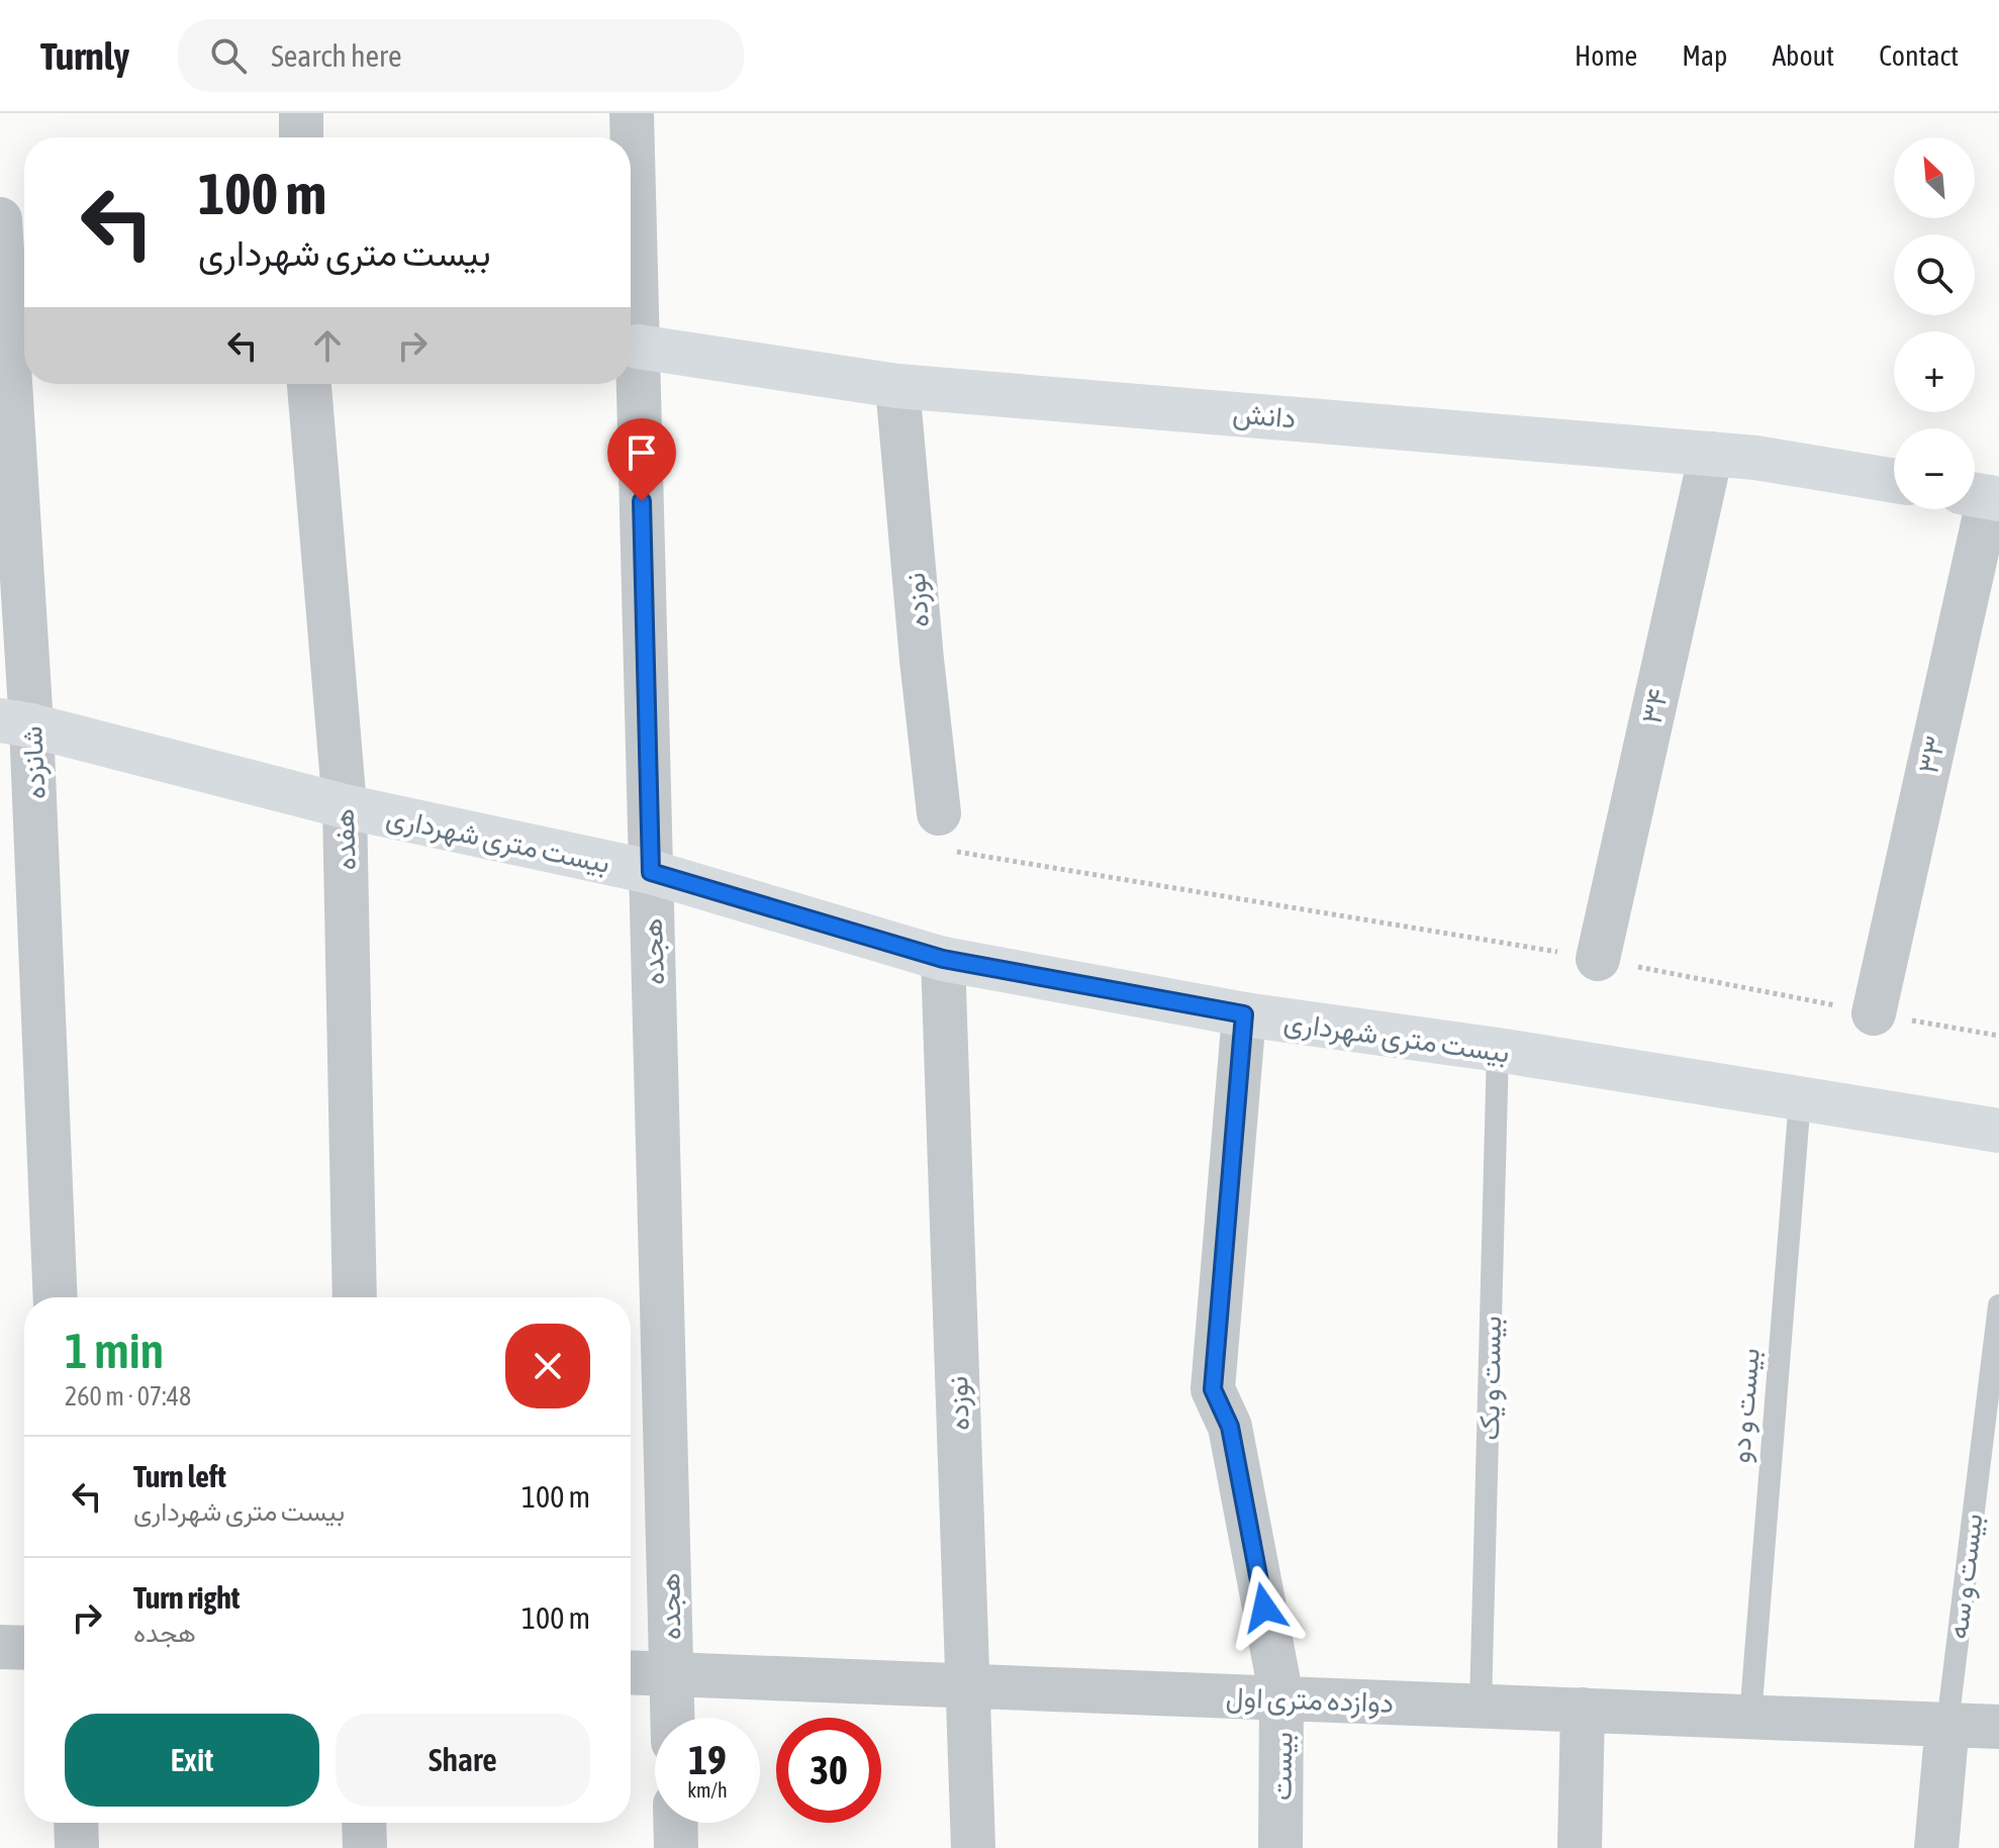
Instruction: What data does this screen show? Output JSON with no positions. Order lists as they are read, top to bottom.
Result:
{
  "streets": {
    "street": [
      "دانش",
      "نوزده",
      "۳۴",
      "۳۳",
      "شانزده",
      "هفده",
      "بیست متری شهرداری",
      "هجده",
      "بیست و سه",
      "دوازده متری اول",
      "بیست"
    ],
    "lane": ["بیست و یک", "بیست و دو"]
  },
  "crossings": [
    ["دانش", "نوزده"],
    ["دانش", "۳۴"],
    ["نوزده", "بیست متری شهرداری"],
    ["نوزده", "دوازده متری اول"],
    ["شانزده", "بیست متری شهرداری"],
    ["هفده", "بیست متری شهرداری"],
    ["بیست متری شهرداری", "هجده"],
    ["بیست متری شهرداری", "بیست و یک"],
    ["بیست متری شهرداری", "بیست و دو"],
    ["بیست متری شهرداری", "بیست"],
    ["هجده", "دوازده متری اول"],
    ["بیست و یک", "دوازده متری اول"],
    ["بیست و دو", "دوازده متری اول"],
    ["بیست و سه", "دوازده متری اول"],
    ["دوازده متری اول", "بیست"]
  ],
  "north": "top left",
  "page": {
    "header": "Turnly",
    "search": "Search here",
    "nav": [
      "Home",
      "Map",
      "About",
      "Contact"
    ],
    "map_buttons": ["+", "−"],
    "turn": ["100 m", "بیست متری شهرداری"],
    "heading": ["1 min", "260 m · 07:48"],
    "list": [
      {
        "name": "Turn left",
        "note": "بیست متری شهرداری",
        "value": "100 m"
      },
      {
        "name": "Turn right",
        "note": "هجده",
        "value": "100 m"
      }
    ],
    "buttons": ["Exit", "Share"],
    "speed": "19 km/h",
    "limit": "30"
  }
}
